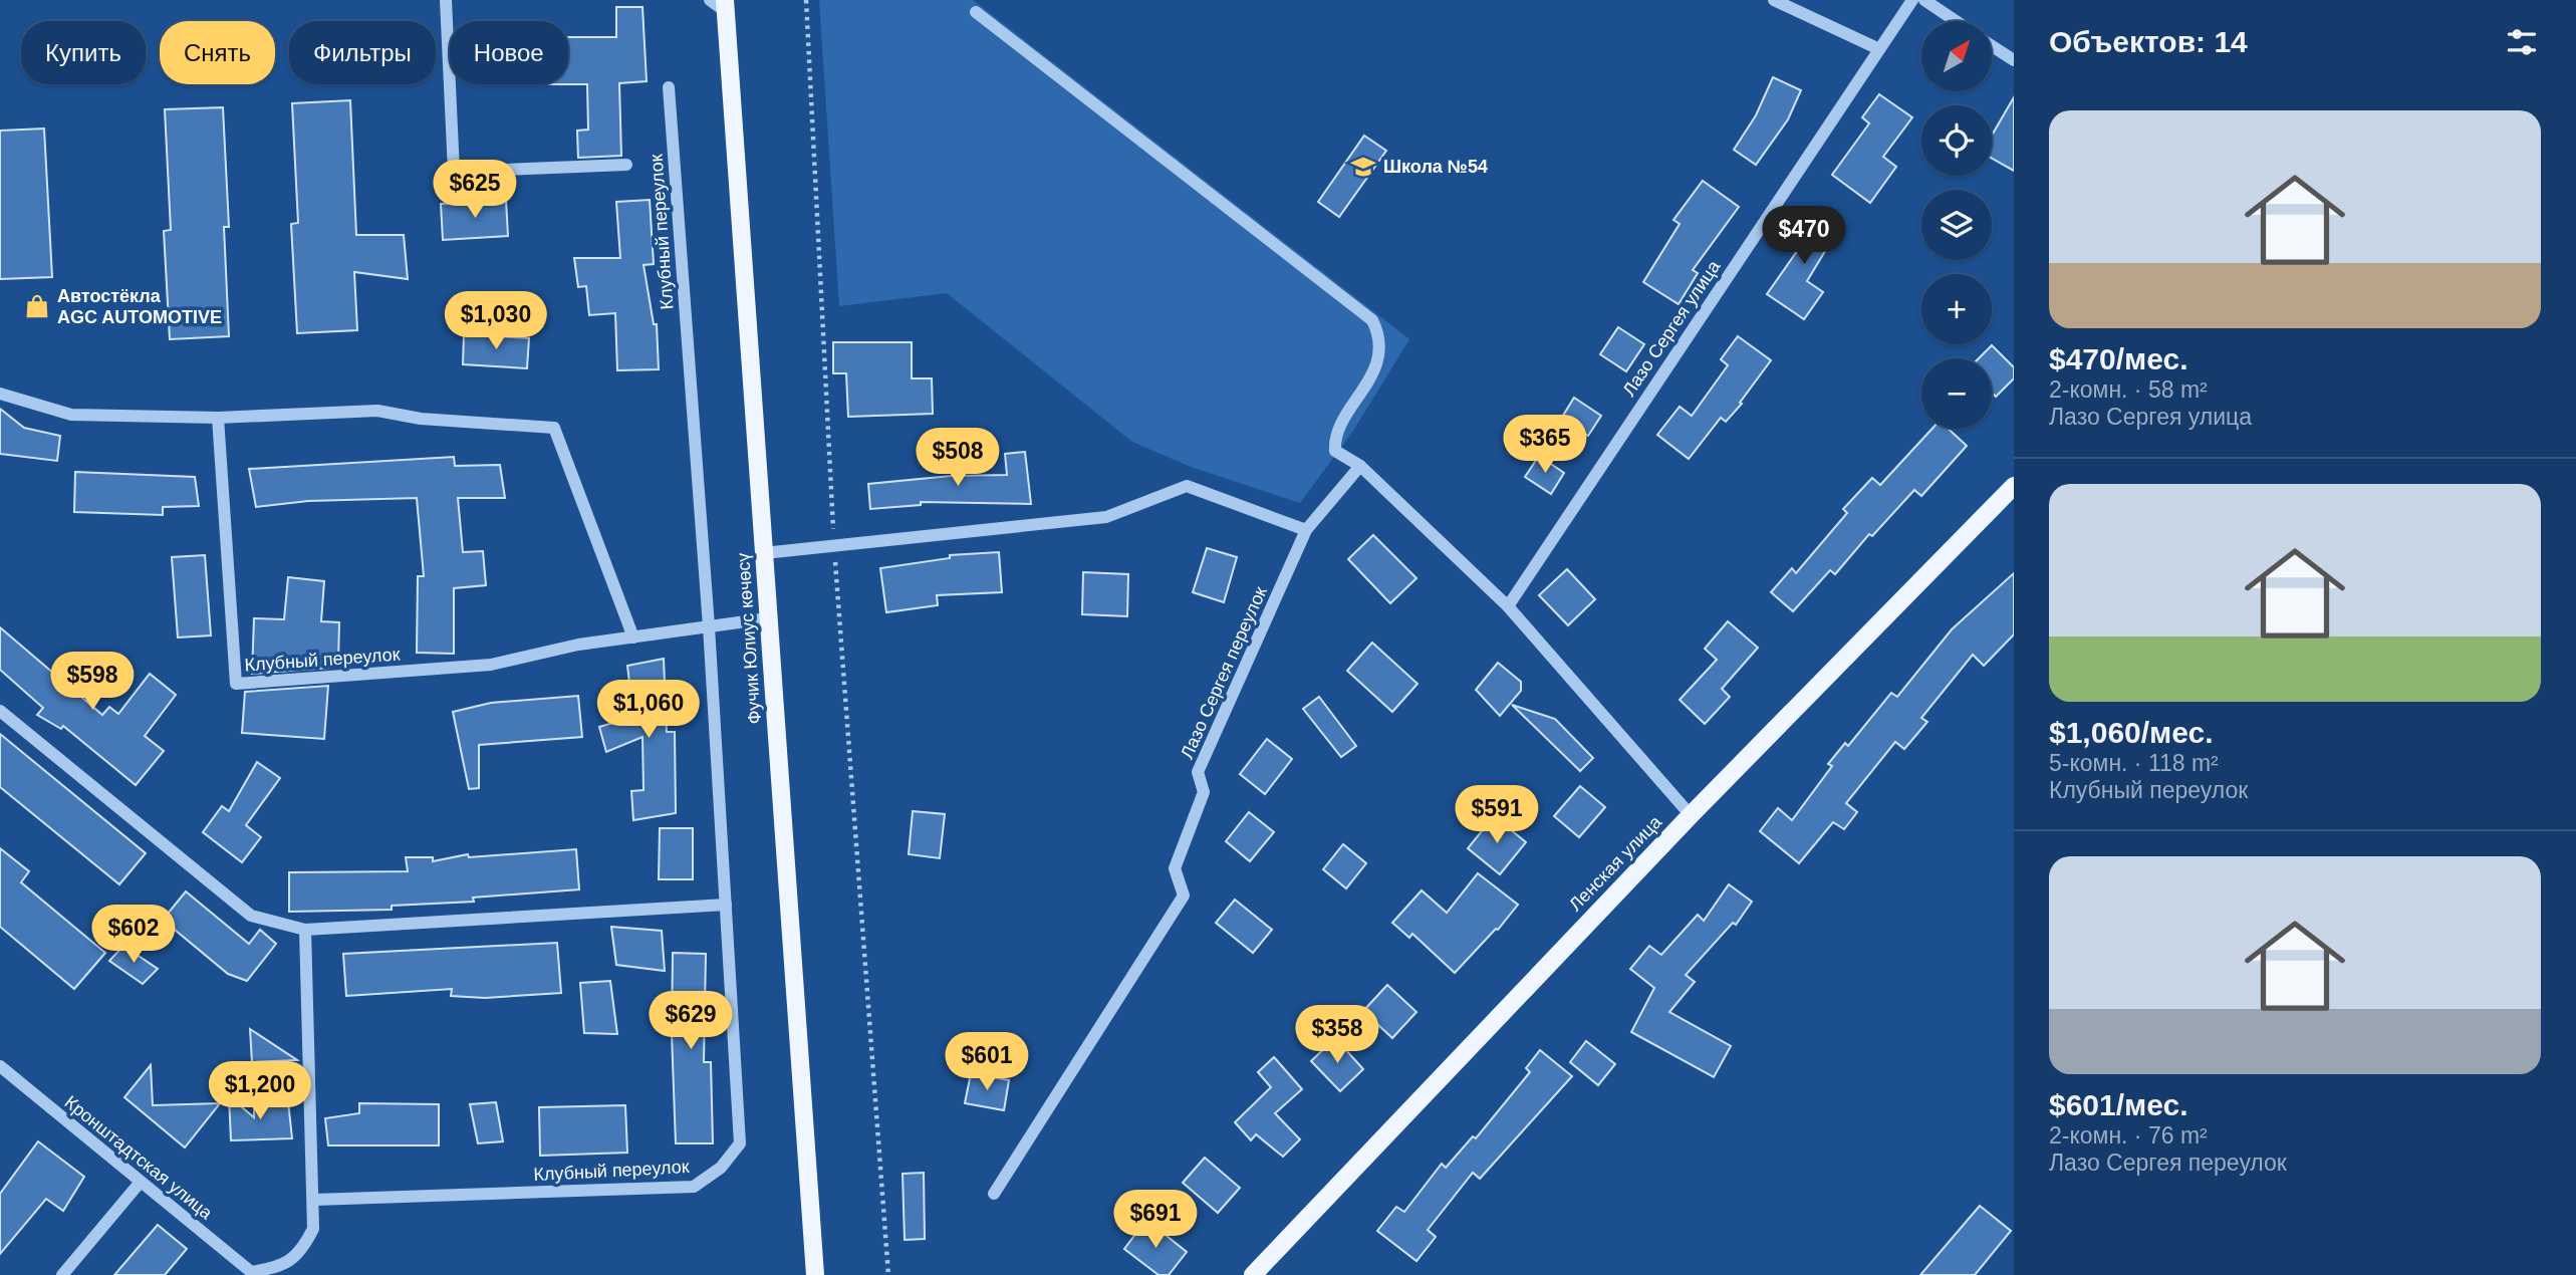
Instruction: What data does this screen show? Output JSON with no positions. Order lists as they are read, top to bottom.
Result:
{
  "streets": {
    "main road": ["Фучик Юлиус көчөсү", "Ленская улица"],
    "street": [
      "Клубный переулок",
      "Лазо Сергея улица",
      "Лазо Сергея переулок",
      "Кронштадтская улица"
    ]
  },
  "crossings": [
    ["Клубный переулок", "Фучик Юлиус көчөсү"]
  ],
  "places": {
    "school or university": ["Школа №54"],
    "shop": ["Автостёкла AGC AUTOMOTIVE"]
  },
  "north": "top right",
  "page": {
    "heading": "Объектов: 14",
    "map_buttons": ["+", "−"],
    "chip": [
      "Купить",
      "Снять",
      "Фильтры",
      "Новое"
    ],
    "list": [
      {
        "name": "$470/мес.",
        "note": "2-комн. · 58 m² · Лазо Сергея улица"
      },
      {
        "name": "$1,060/мес.",
        "note": "5-комн. · 118 m² · Клубный переулок"
      },
      {
        "name": "$601/мес.",
        "note": "2-комн. · 76 m² · Лазо Сергея переулок"
      }
    ],
    "price": [
      "$625",
      "$470",
      "$1,030",
      "$365",
      "$508",
      "$598",
      "$1,060",
      "$591",
      "$602",
      "$629",
      "$358",
      "$601",
      "$1,200",
      "$691"
    ]
  }
}
